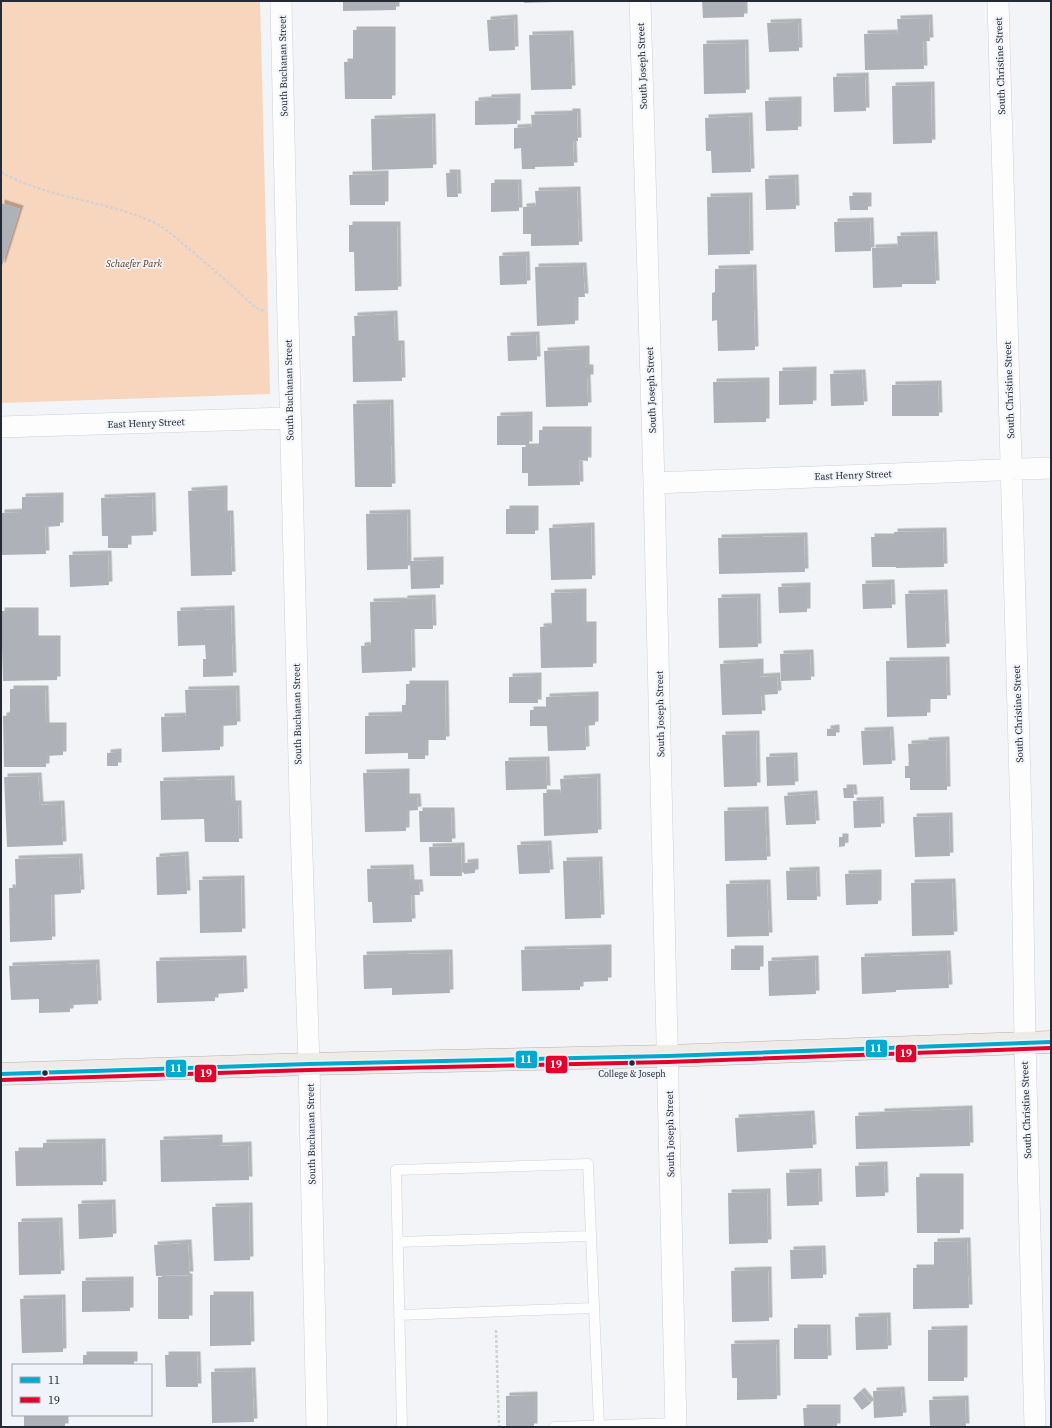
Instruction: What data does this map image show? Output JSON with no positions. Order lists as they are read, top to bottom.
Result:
{
  "streets": {
    "street": [
      "South Buchanan Street",
      "South Joseph Street",
      "South Christine Street",
      "East Henry Street"
    ]
  },
  "crossings": [
    ["South Buchanan Street", "East Henry Street"],
    ["South Joseph Street", "East Henry Street"],
    ["South Christine Street", "East Henry Street"]
  ],
  "parks": ["Schaefer Park"],
  "places": ["College & Joseph"],
  "lines": ["transit line 11", "transit line 19"],
  "legend": ["11", "19"]
}
